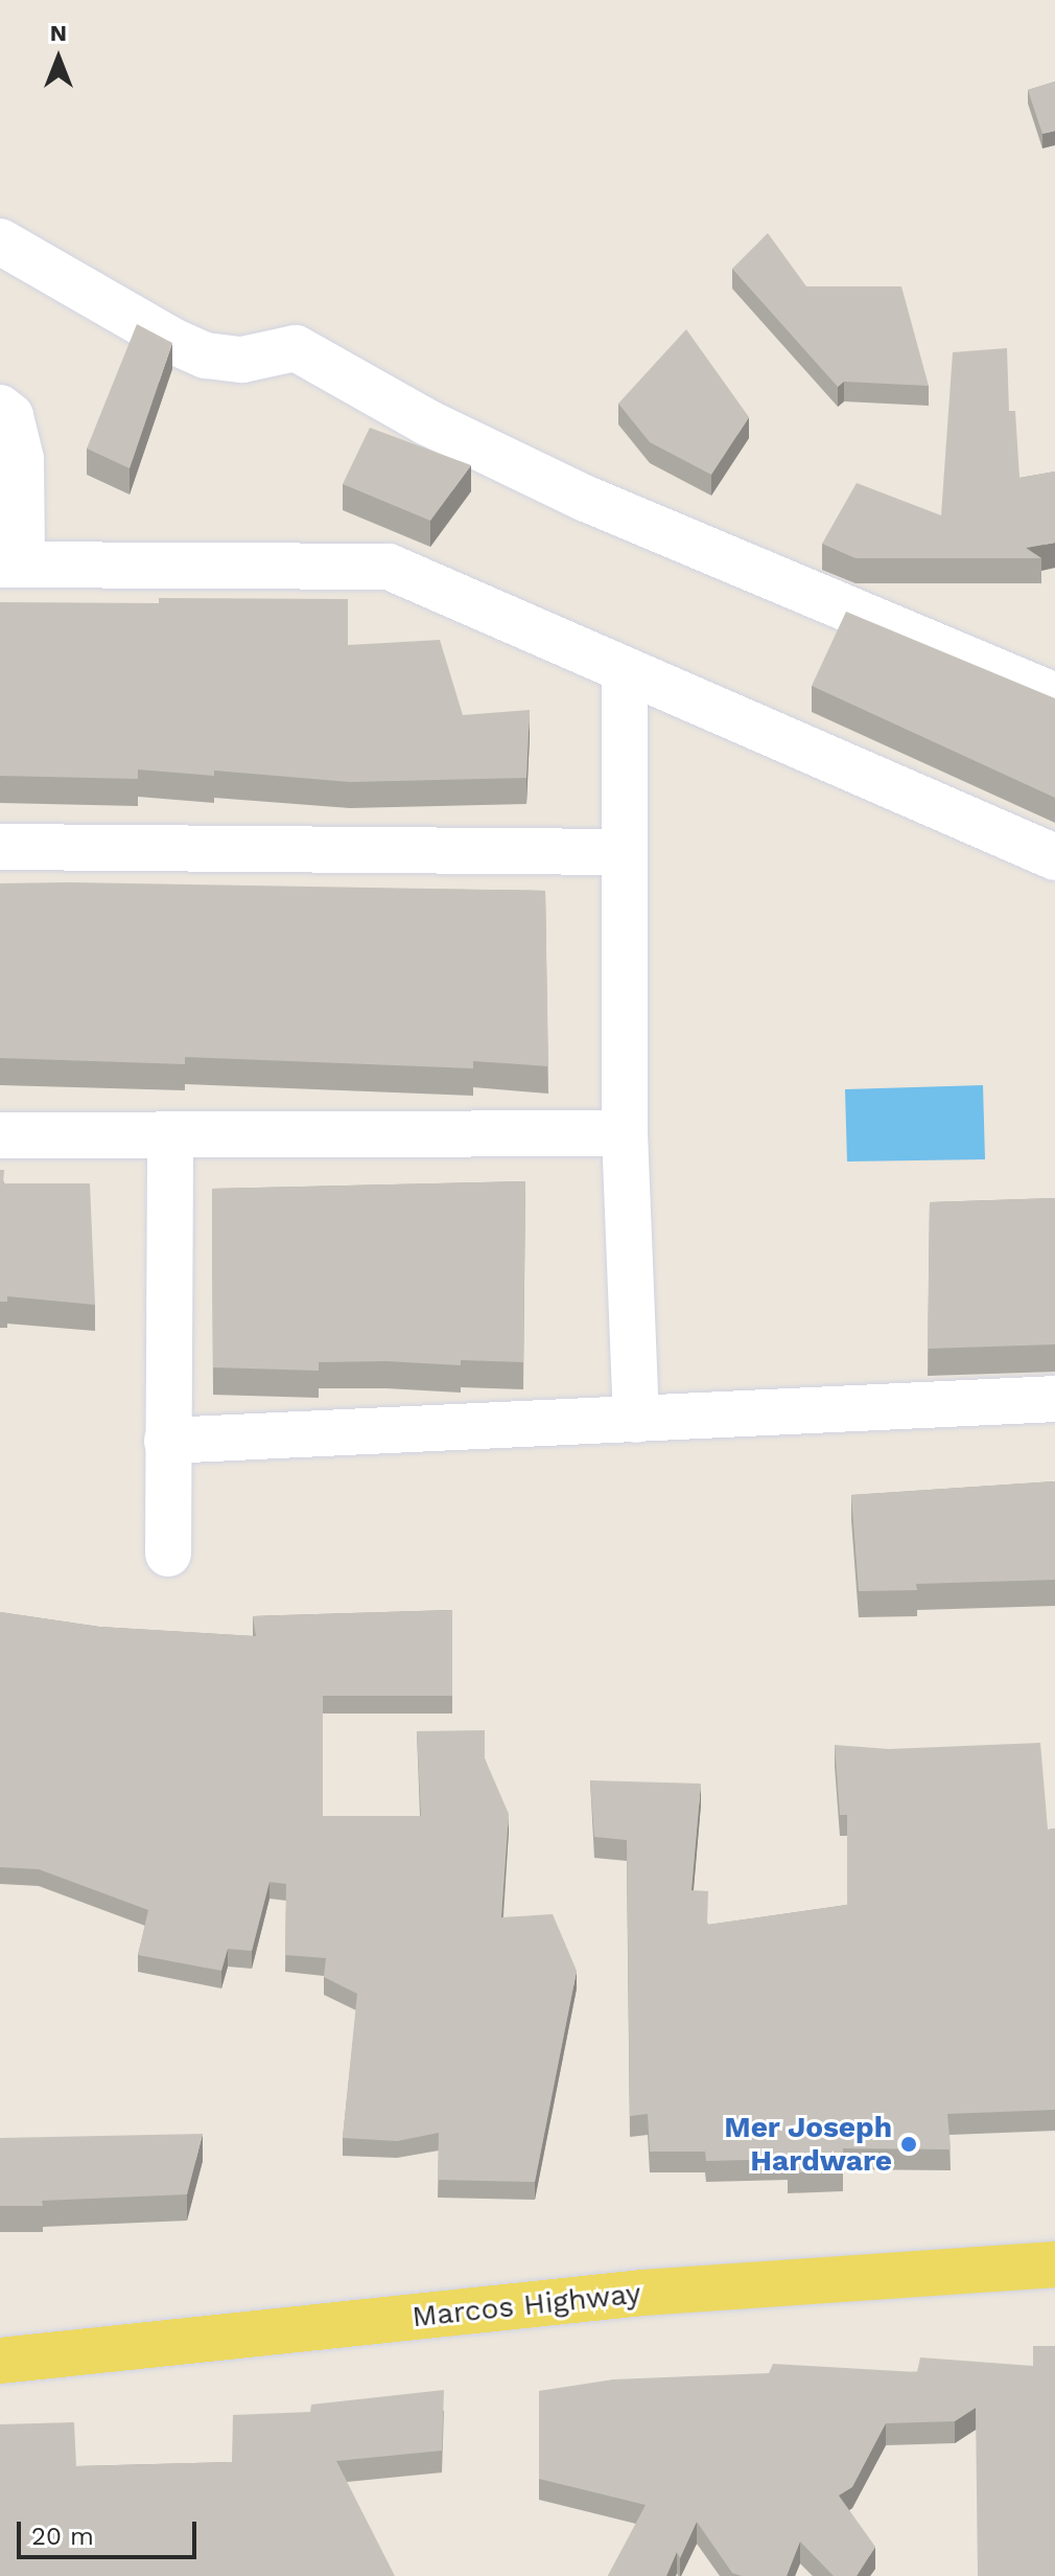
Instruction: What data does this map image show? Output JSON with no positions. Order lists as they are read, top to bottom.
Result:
{
  "streets": {
    "main road": ["Marcos Highway"]
  },
  "places": ["Mer Joseph Hardware"],
  "scale_bar": "20 m",
  "north": "top"
}
